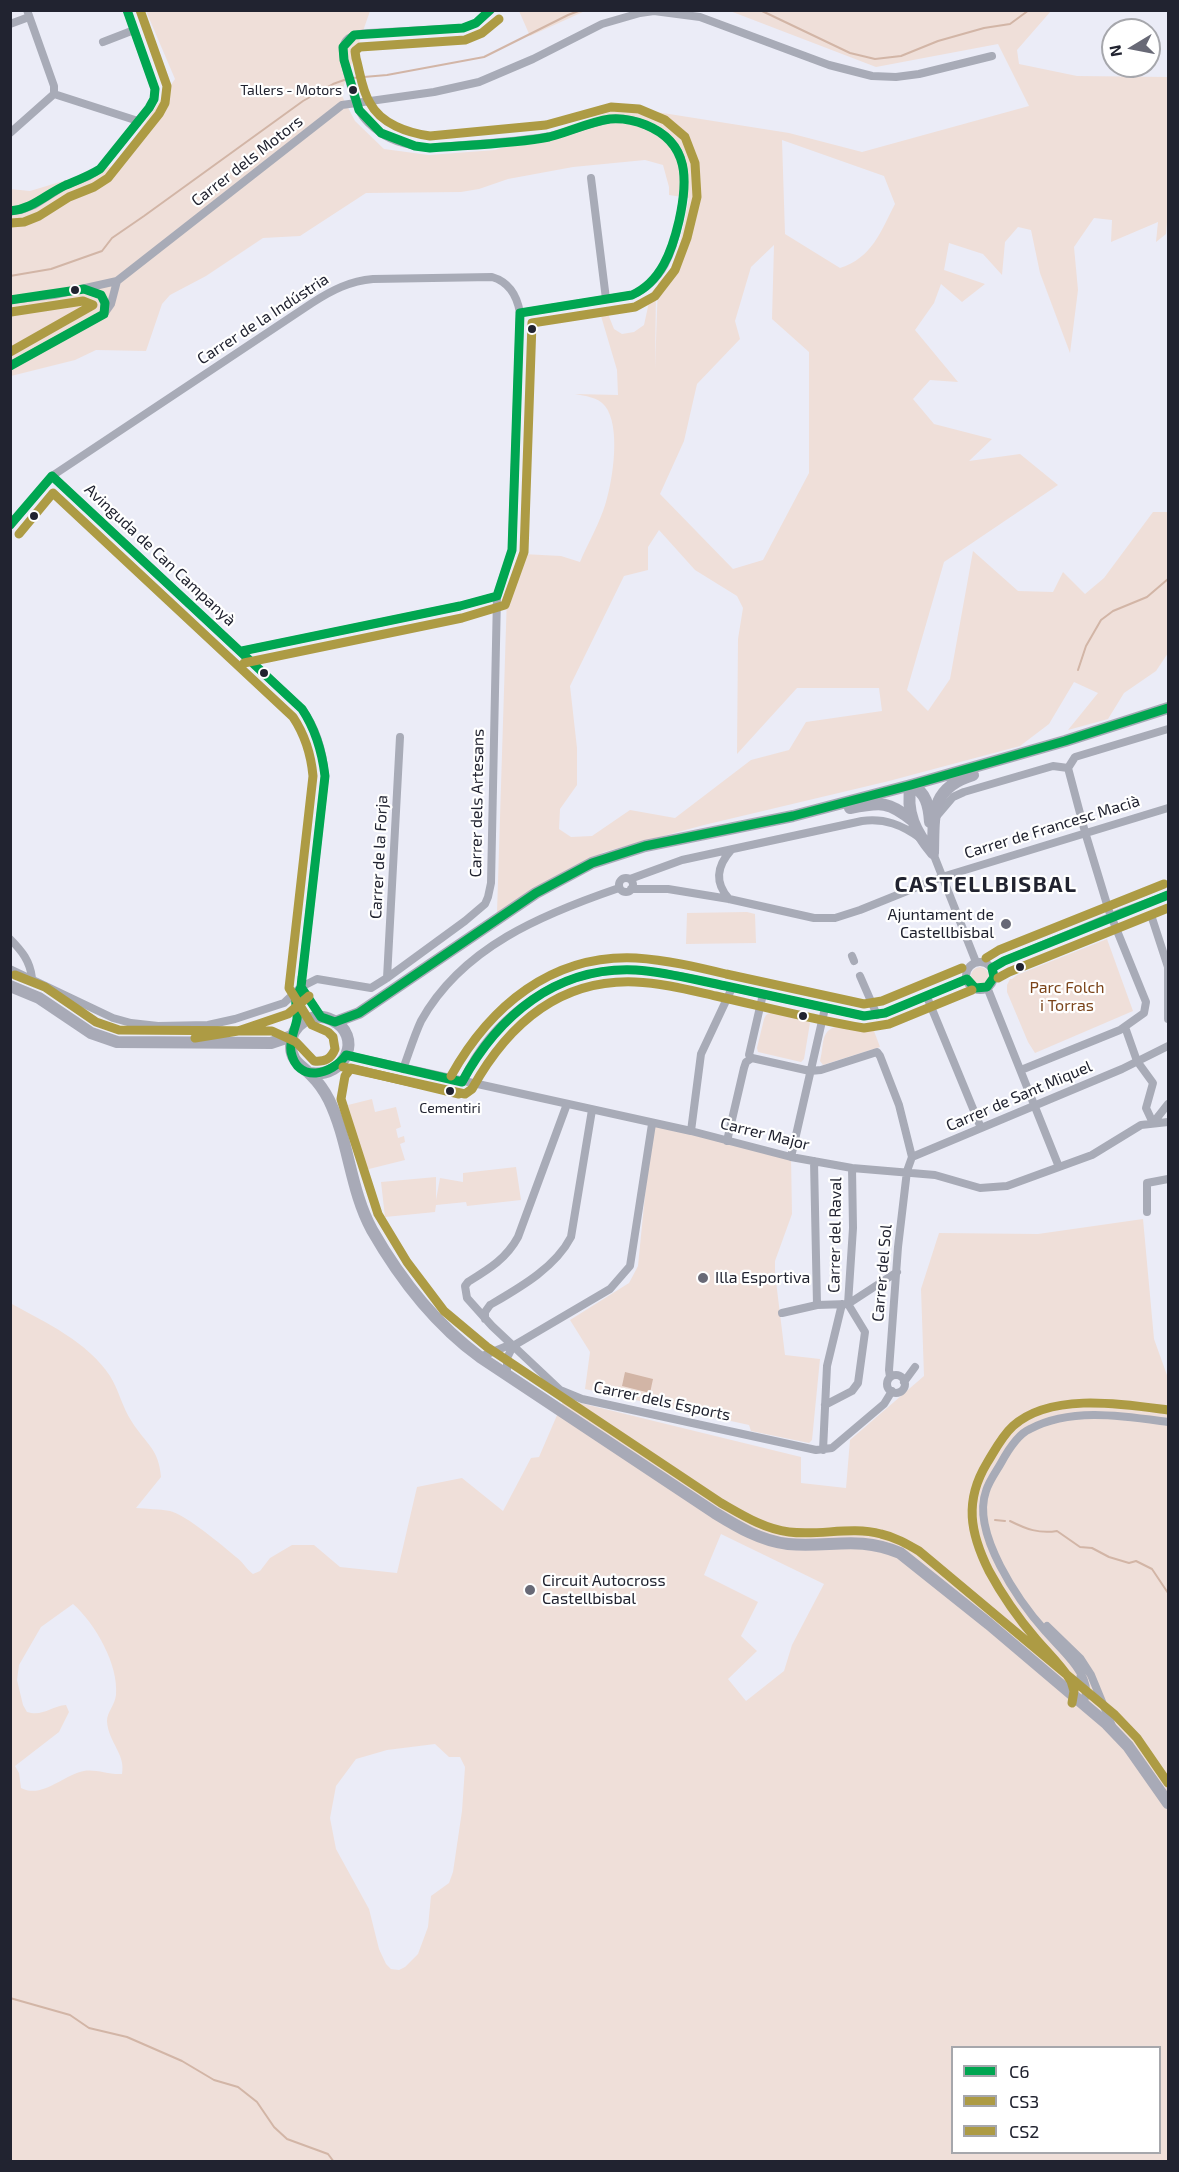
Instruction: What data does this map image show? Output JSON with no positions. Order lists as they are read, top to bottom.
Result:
{
  "streets": {
    "street": [
      "Carrer dels Motors",
      "Carrer de la Indústria",
      "Avinguda de Can Campanyà",
      "Carrer dels Artesans",
      "Carrer de Francesc Macià",
      "Carrer de la Forja",
      "Carrer de Sant Miquel",
      "Carrer Major",
      "Carrer del Raval",
      "Carrer del Sol",
      "Carrer dels Esports"
    ]
  },
  "crossings": [
    ["Carrer de la Indústria", "Avinguda de Can Campanyà"],
    ["Carrer de la Indústria", "Carrer dels Artesans"],
    ["Avinguda de Can Campanyà", "Carrer dels Artesans"],
    ["Avinguda de Can Campanyà", "Carrer Major"],
    ["Carrer dels Artesans", "Carrer de la Forja"],
    ["Carrer de Sant Miquel", "Carrer del Sol"],
    ["Carrer Major", "Carrer del Raval"],
    ["Carrer Major", "Carrer del Sol"],
    ["Carrer Major", "Carrer dels Esports"],
    ["Carrer del Raval", "Carrer dels Esports"]
  ],
  "districts": ["CASTELLBISBAL"],
  "parks": ["Parc Folch i Torras"],
  "places": [
    "Tallers - Motors",
    "Ajuntament de Castellbisbal",
    "Cementiri",
    "Illa Esportiva",
    "Circuit Autocross Castellbisbal"
  ],
  "lines": ["transit line C6", "transit line CS3", "transit line CS2"],
  "legend": ["C6", "CS3", "CS2"],
  "north": "left"
}
